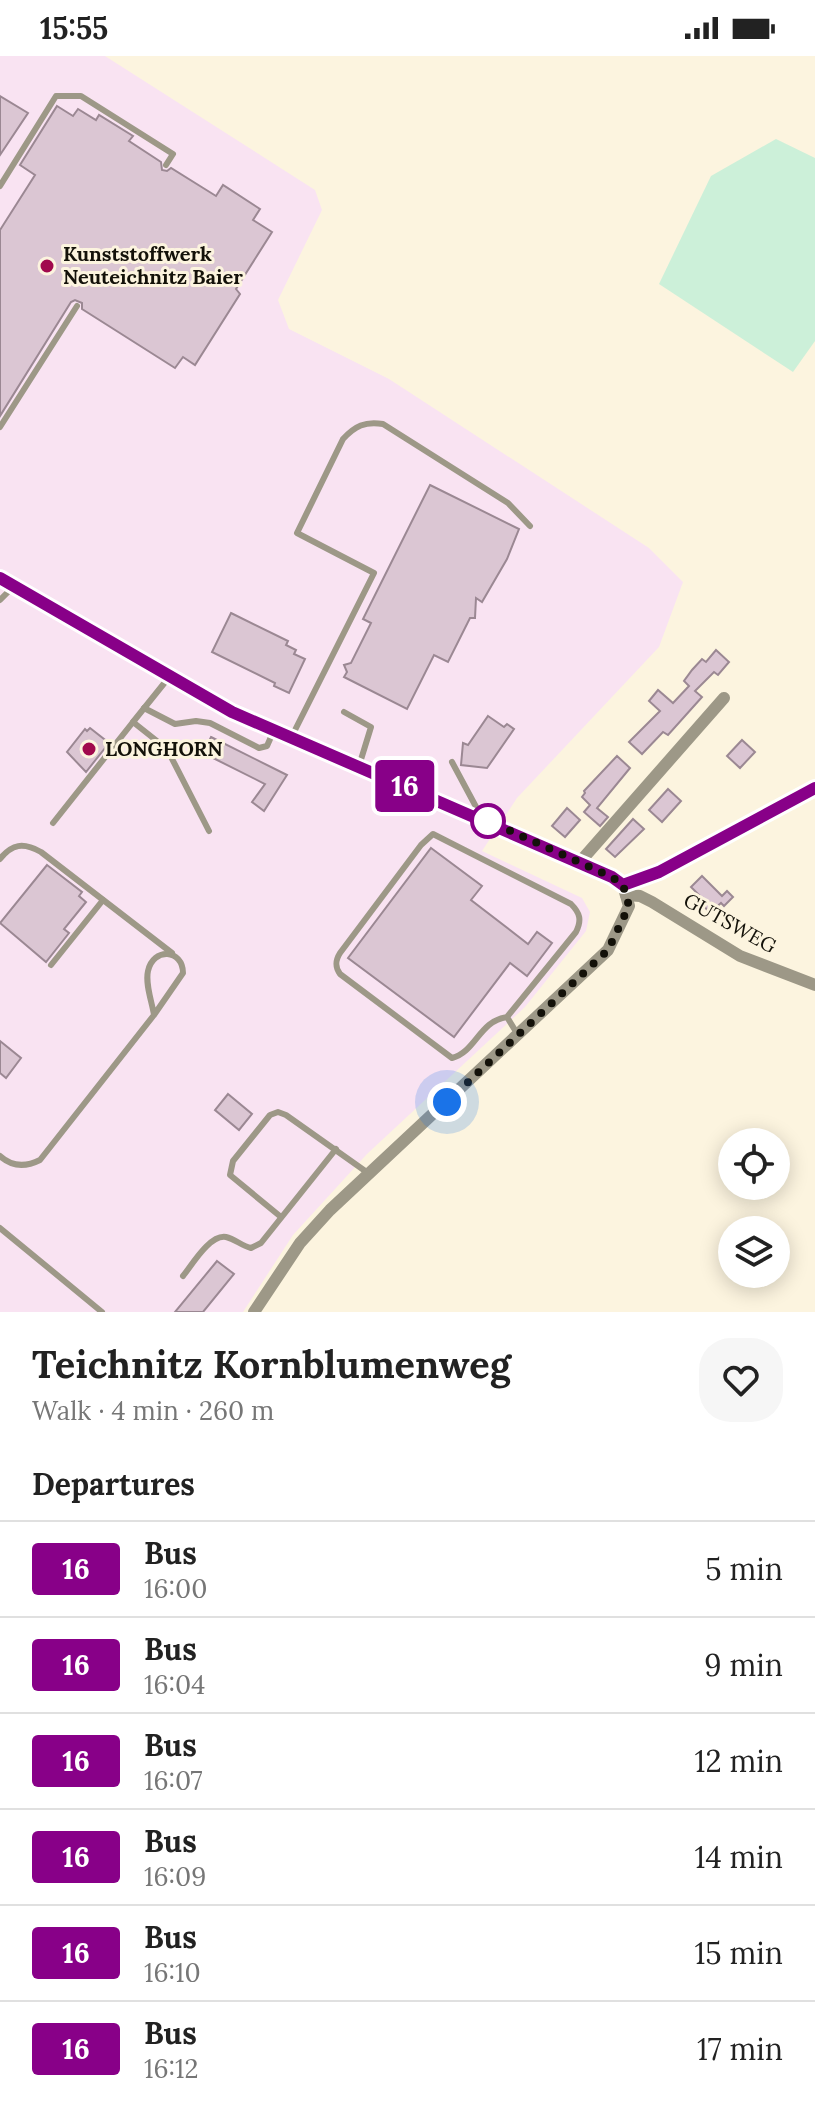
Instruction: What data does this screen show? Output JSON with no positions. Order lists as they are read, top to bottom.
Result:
{
  "streets": {
    "street": ["GUTSWEG"]
  },
  "places": ["Kunststoffwerk Neuteichnitz Baier", "LONGHORN"],
  "lines": ["bus line 16"],
  "page": {
    "status": "15:55",
    "on_map": "16",
    "heading": [
      ["Teichnitz Kornblumenweg", "Walk · 4 min · 260 m"],
      "Departures"
    ],
    "list": [
      {
        "mark": "16",
        "name": "Bus",
        "note": "16:00",
        "value": "5 min"
      },
      {
        "mark": "16",
        "name": "Bus",
        "note": "16:04",
        "value": "9 min"
      },
      {
        "mark": "16",
        "name": "Bus",
        "note": "16:07",
        "value": "12 min"
      },
      {
        "mark": "16",
        "name": "Bus",
        "note": "16:09",
        "value": "14 min"
      },
      {
        "mark": "16",
        "name": "Bus",
        "note": "16:10",
        "value": "15 min"
      },
      {
        "mark": "16",
        "name": "Bus",
        "note": "16:12",
        "value": "17 min"
      }
    ]
  }
}
